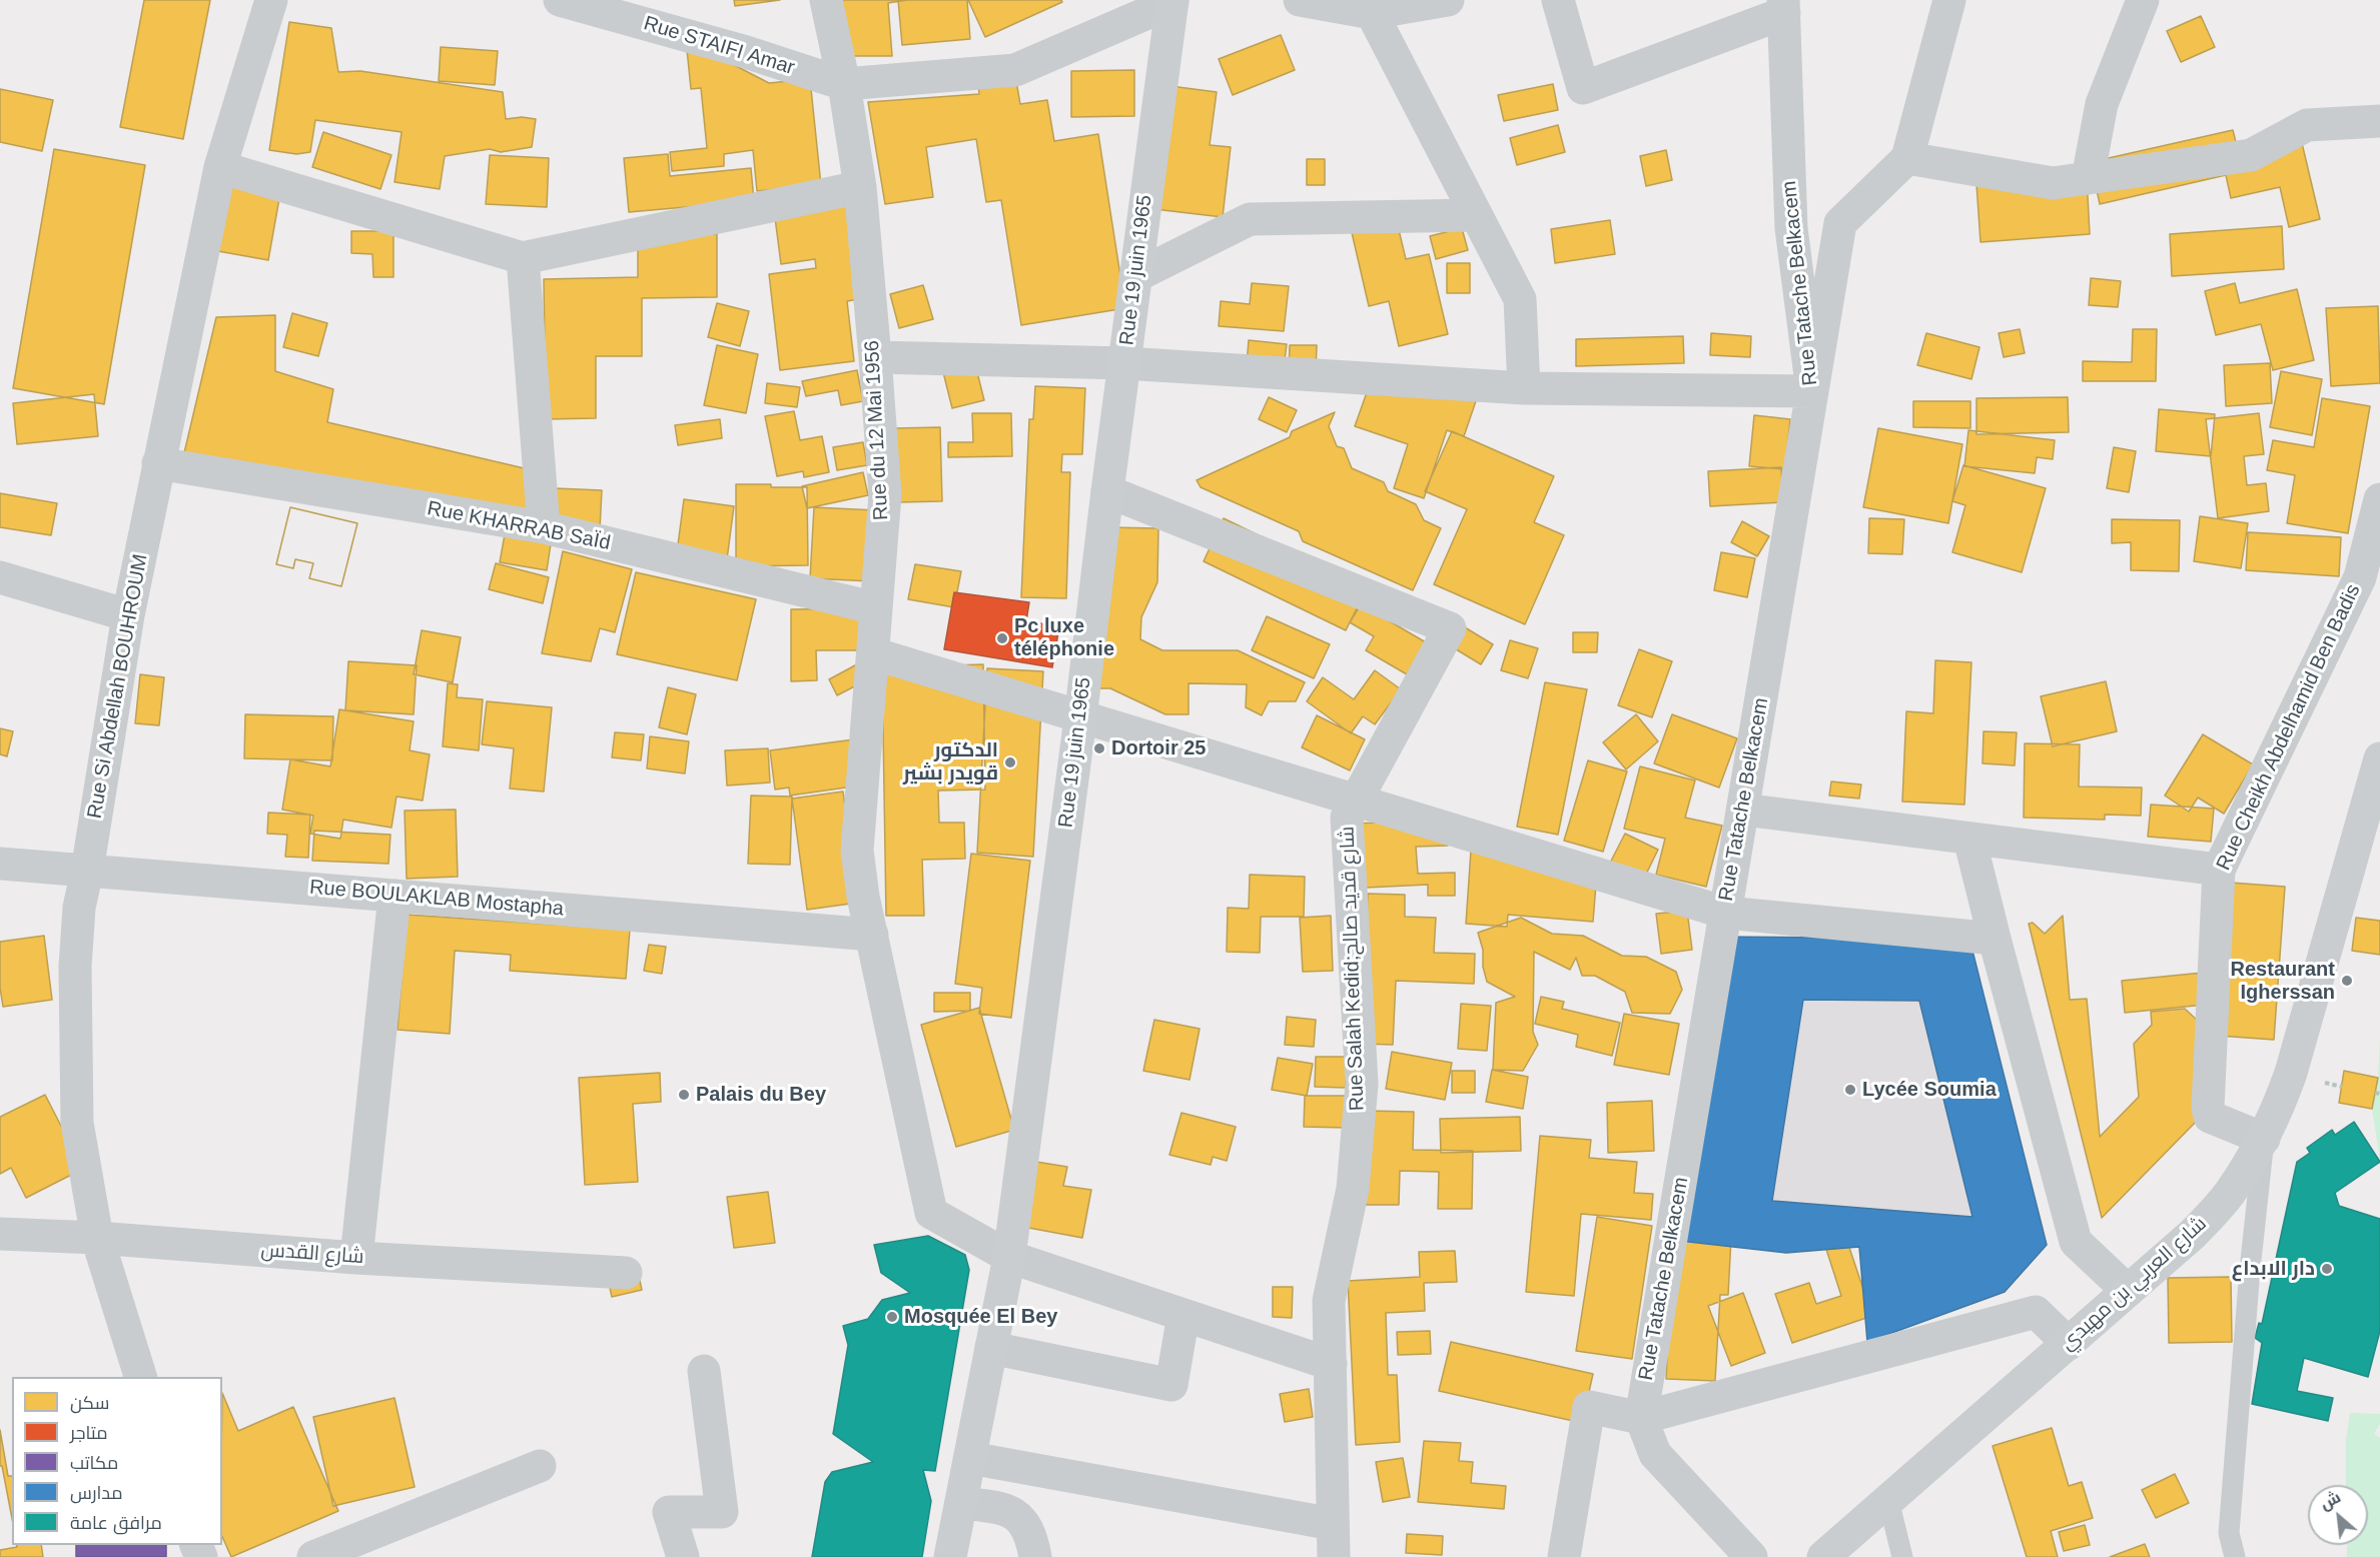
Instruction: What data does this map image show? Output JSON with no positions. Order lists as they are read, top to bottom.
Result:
{
  "streets": {
    "street": [
      "Rue STAIFI Amar",
      "Rue 19 juin 1965",
      "Rue Tatache Belkacem",
      "Rue du 12 Mai 1956",
      "Rue KHARRAB SaÏd",
      "Rue Si Abdellah BOUHROUM",
      "Rue Cheikh Abdelhamid Ben Badis",
      "Rue BOULAKLAB Mostapha",
      "Rue Salah Kedid;شارع قديد صالح",
      "شارع القدس",
      "شارع العربي بن مهيدي"
    ]
  },
  "crossings": [
    ["Rue STAIFI Amar", "Rue du 12 Mai 1956"],
    ["Rue 19 juin 1965", "Rue du 12 Mai 1956"],
    ["Rue 19 juin 1965", "Rue Salah Kedid;شارع قديد صالح"],
    ["Rue du 12 Mai 1956", "Rue KHARRAB SaÏd"],
    ["Rue du 12 Mai 1956", "Rue BOULAKLAB Mostapha"],
    ["Rue du 12 Mai 1956", "Rue Salah Kedid;شارع قديد صالح"],
    ["Rue KHARRAB SaÏd", "Rue Si Abdellah BOUHROUM"],
    ["Rue Si Abdellah BOUHROUM", "Rue BOULAKLAB Mostapha"],
    ["Rue Si Abdellah BOUHROUM", "شارع القدس"],
    ["Rue Cheikh Abdelhamid Ben Badis", "شارع العربي بن مهيدي"]
  ],
  "places": [
    "Pc luxe téléphonie",
    "Dortoir 25",
    "الدكتور قويدر بشير",
    "Restaurant Igherssan",
    "Lycée Soumia",
    "Palais du Bey",
    "دار الابداع",
    "Mosquée El Bey"
  ],
  "legend": [
    "سكن",
    "متاجر",
    "مكاتب",
    "مدارس",
    "مرافق عامة"
  ],
  "north": "top left"
}
